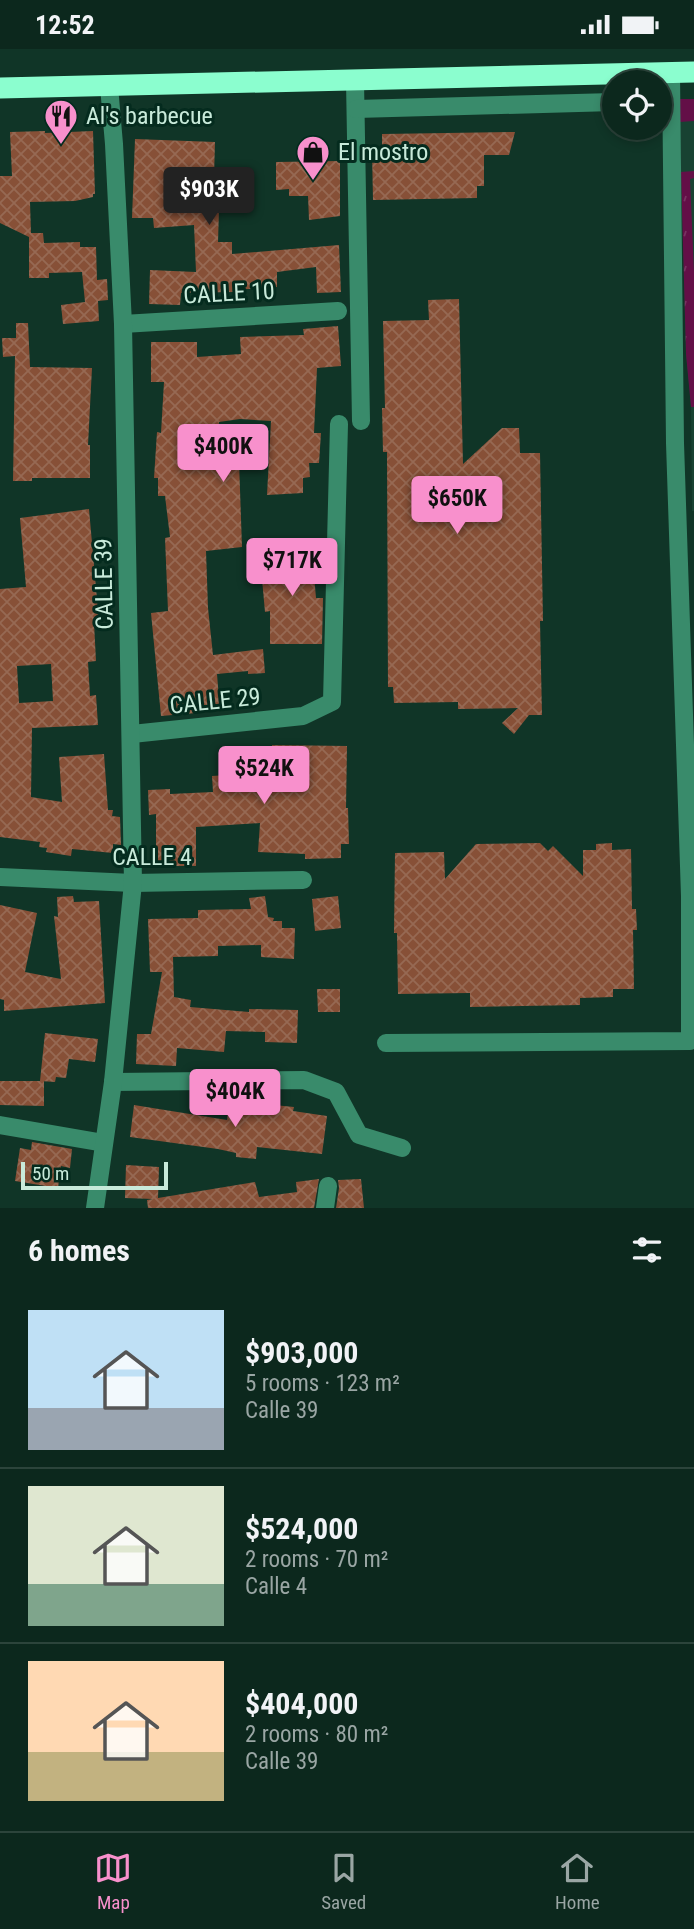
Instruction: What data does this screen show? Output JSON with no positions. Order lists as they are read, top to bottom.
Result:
{
  "streets": {
    "street": [
      "CALLE 10",
      "CALLE 39",
      "CALLE 29",
      "CALLE 4"
    ]
  },
  "crossings": [
    ["CALLE 10", "CALLE 39"],
    ["CALLE 39", "CALLE 29"],
    ["CALLE 39", "CALLE 4"]
  ],
  "places": {
    "restaurant": ["Al's barbecue"],
    "shop": ["El mostro"]
  },
  "scale_bar": "50 m",
  "page": {
    "status": "12:52",
    "price": [
      "$903K",
      "$400K",
      "$650K",
      "$717K",
      "$524K",
      "$404K"
    ],
    "scale": "50 m",
    "heading": "6 homes",
    "list": [
      {
        "name": "$903,000",
        "note": "5 rooms · 123 m² · Calle 39"
      },
      {
        "name": "$524,000",
        "note": "2 rooms · 70 m² · Calle 4"
      },
      {
        "name": "$404,000",
        "note": "2 rooms · 80 m² · Calle 39"
      }
    ],
    "tabs": ["Map", "Saved", "Home"]
  }
}
